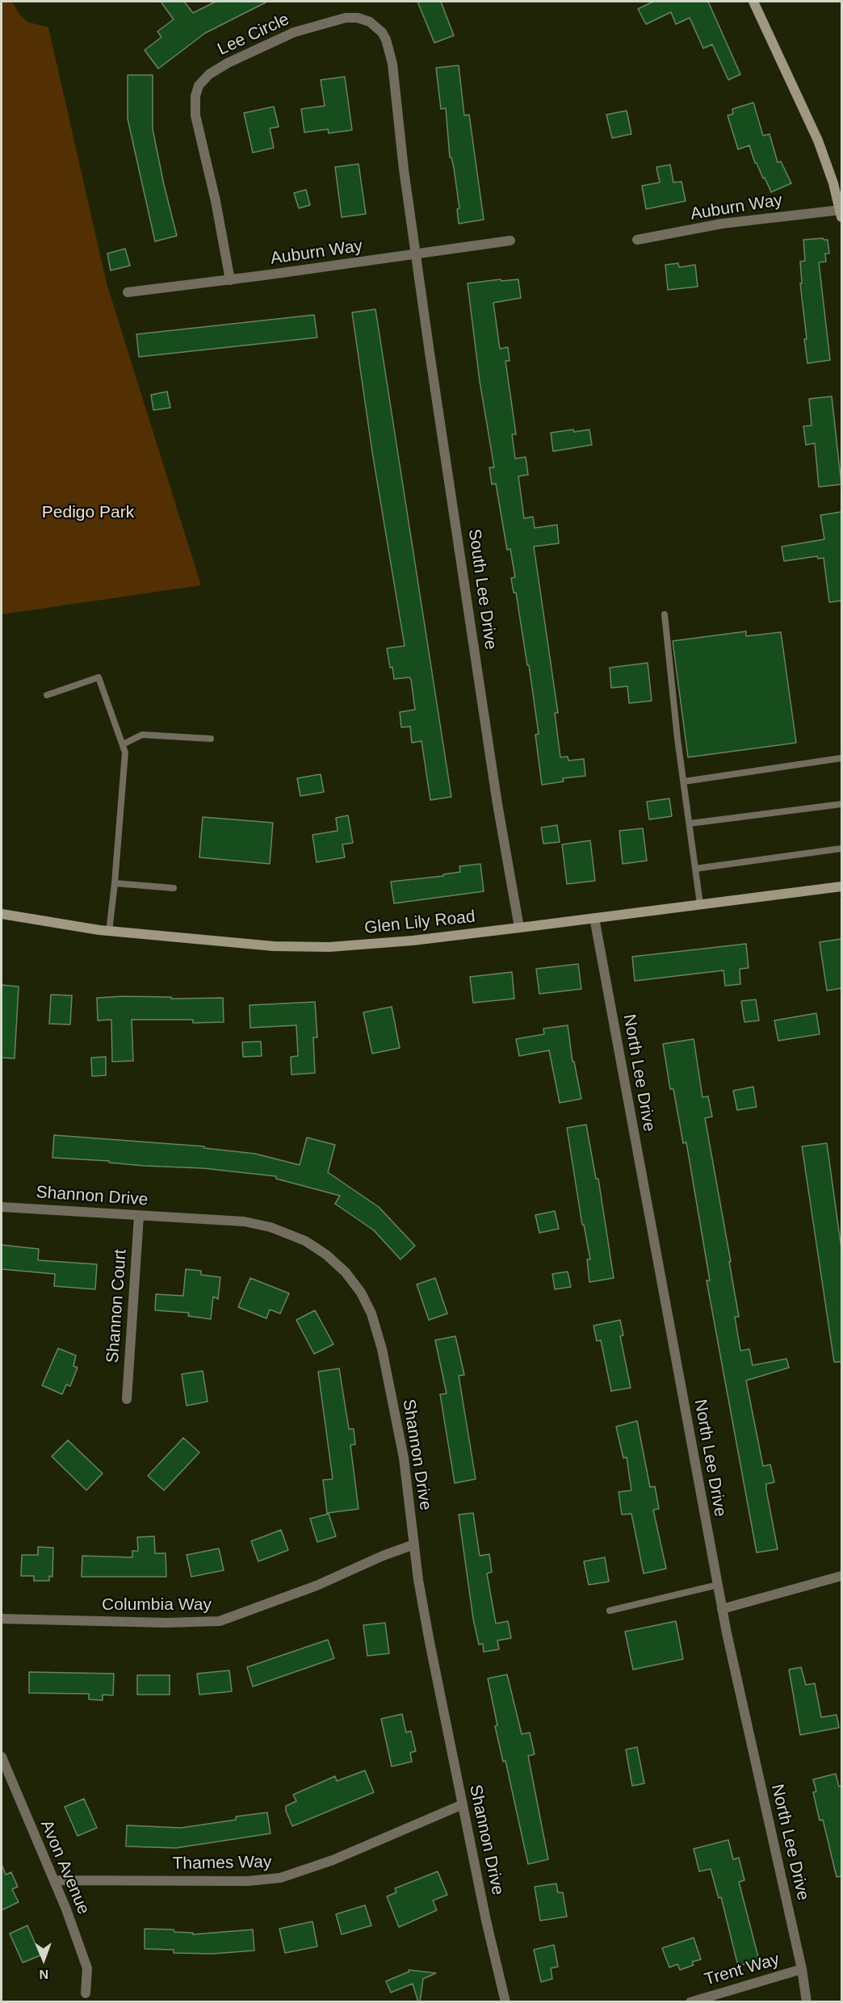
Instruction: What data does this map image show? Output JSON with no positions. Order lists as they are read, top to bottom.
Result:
{
  "streets": {
    "street": [
      "Lee Circle",
      "Auburn Way",
      "South Lee Drive",
      "Glen Lily Road",
      "North Lee Drive",
      "Shannon Drive",
      "Shannon Court",
      "Columbia Way",
      "Thames Way",
      "Avon Avenue",
      "Trent Way"
    ]
  },
  "crossings": [
    ["Lee Circle", "Auburn Way"],
    ["Lee Circle", "South Lee Drive"],
    ["Auburn Way", "South Lee Drive"],
    ["South Lee Drive", "Glen Lily Road"],
    ["Glen Lily Road", "North Lee Drive"],
    ["North Lee Drive", "Trent Way"],
    ["Shannon Drive", "Shannon Court"],
    ["Shannon Drive", "Columbia Way"],
    ["Shannon Drive", "Thames Way"],
    ["Thames Way", "Avon Avenue"]
  ],
  "parks": ["Pedigo Park"],
  "north": "bottom"
}
